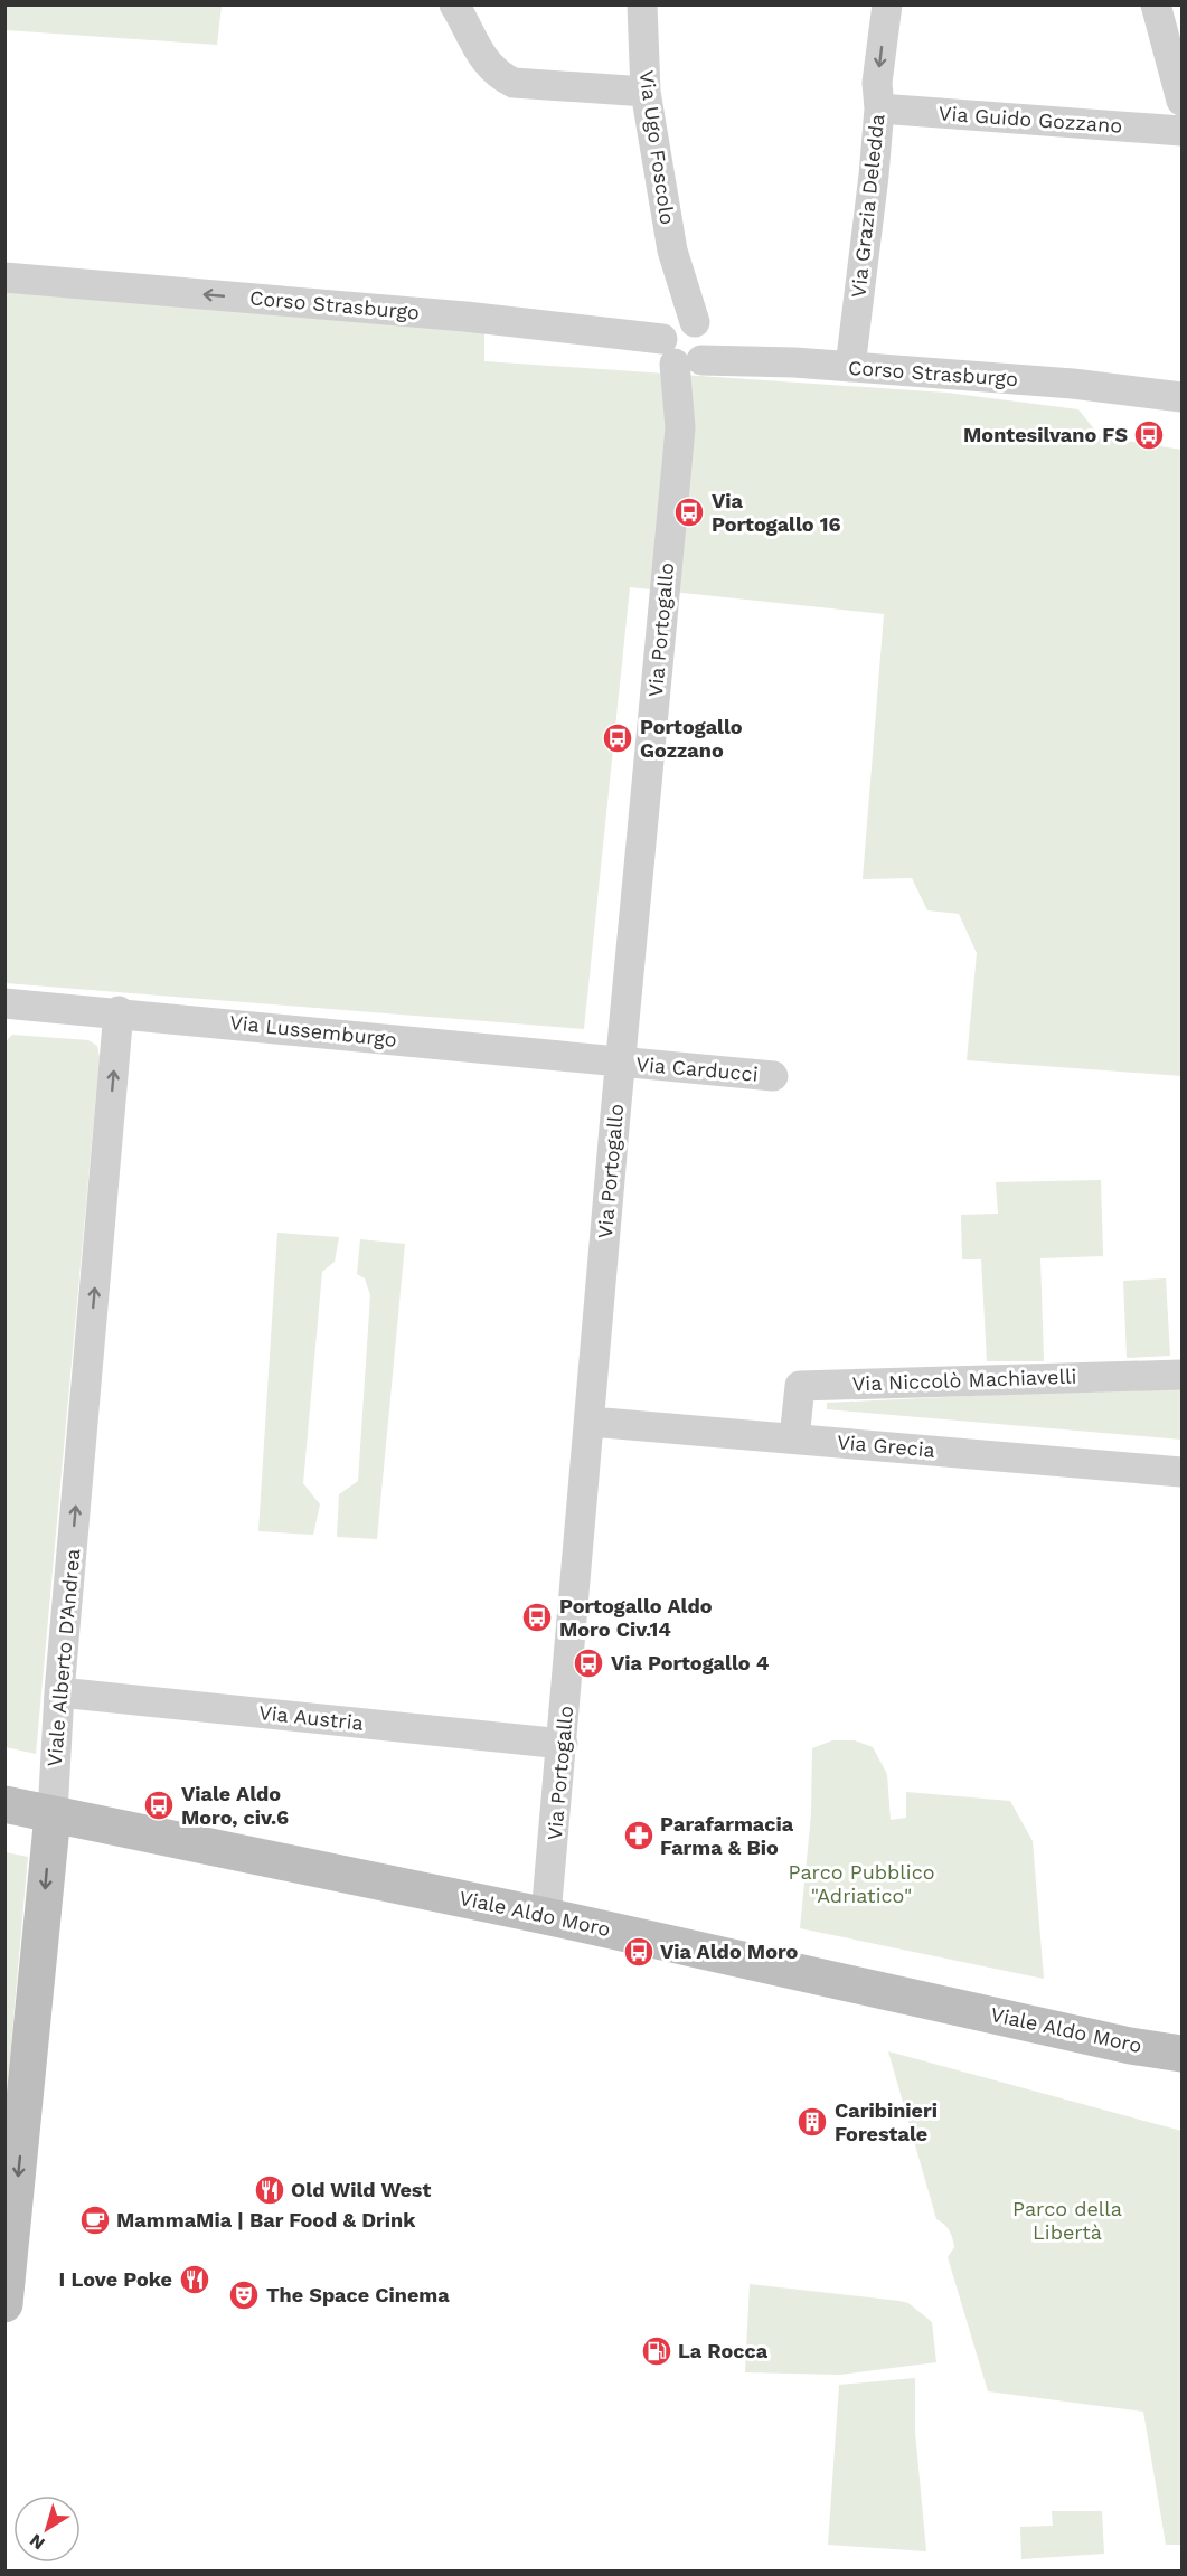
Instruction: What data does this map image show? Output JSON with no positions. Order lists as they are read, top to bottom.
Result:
{
  "streets": {
    "street": [
      "Via Guido Gozzano",
      "Via Ugo Foscolo",
      "Via Grazia Deledda",
      "Corso Strasburgo",
      "Via Portogallo",
      "Via Lussemburgo",
      "Via Carducci",
      "Via Niccolò Machiavelli",
      "Via Grecia",
      "Viale Alberto D'Andrea",
      "Via Austria",
      "Viale Aldo Moro"
    ]
  },
  "crossings": [
    ["Via Guido Gozzano", "Via Grazia Deledda"],
    ["Via Ugo Foscolo", "Corso Strasburgo"],
    ["Via Ugo Foscolo", "Via Portogallo"],
    ["Via Grazia Deledda", "Corso Strasburgo"],
    ["Corso Strasburgo", "Via Portogallo"],
    ["Via Portogallo", "Via Lussemburgo"],
    ["Via Portogallo", "Via Carducci"],
    ["Via Portogallo", "Via Grecia"],
    ["Via Portogallo", "Via Austria"],
    ["Via Portogallo", "Viale Aldo Moro"],
    ["Via Lussemburgo", "Via Carducci"],
    ["Via Lussemburgo", "Viale Alberto D'Andrea"],
    ["Via Niccolò Machiavelli", "Via Grecia"],
    ["Viale Alberto D'Andrea", "Via Austria"],
    ["Viale Alberto D'Andrea", "Viale Aldo Moro"]
  ],
  "one_way": ["Corso Strasburgo"],
  "parks": ["Parco Pubblico \"Adriatico\"", "Parco della Libertà"],
  "places": {
    "bus stop": [
      "Montesilvano FS",
      "Via Portogallo 16",
      "Portogallo Gozzano",
      "Portogallo Aldo Moro Civ.14",
      "Via Portogallo 4",
      "Viale Aldo Moro, civ.6",
      "Via Aldo Moro"
    ],
    "pharmacy": ["Parafarmacia Farma & Bio"],
    "building": ["Caribinieri Forestale"],
    "restaurant": ["Old Wild West", "I Love Poke"],
    "cafe": ["MammaMia | Bar Food & Drink"],
    "theatre": ["The Space Cinema"],
    "fuel station": ["La Rocca"]
  },
  "north": "bottom left"
}
